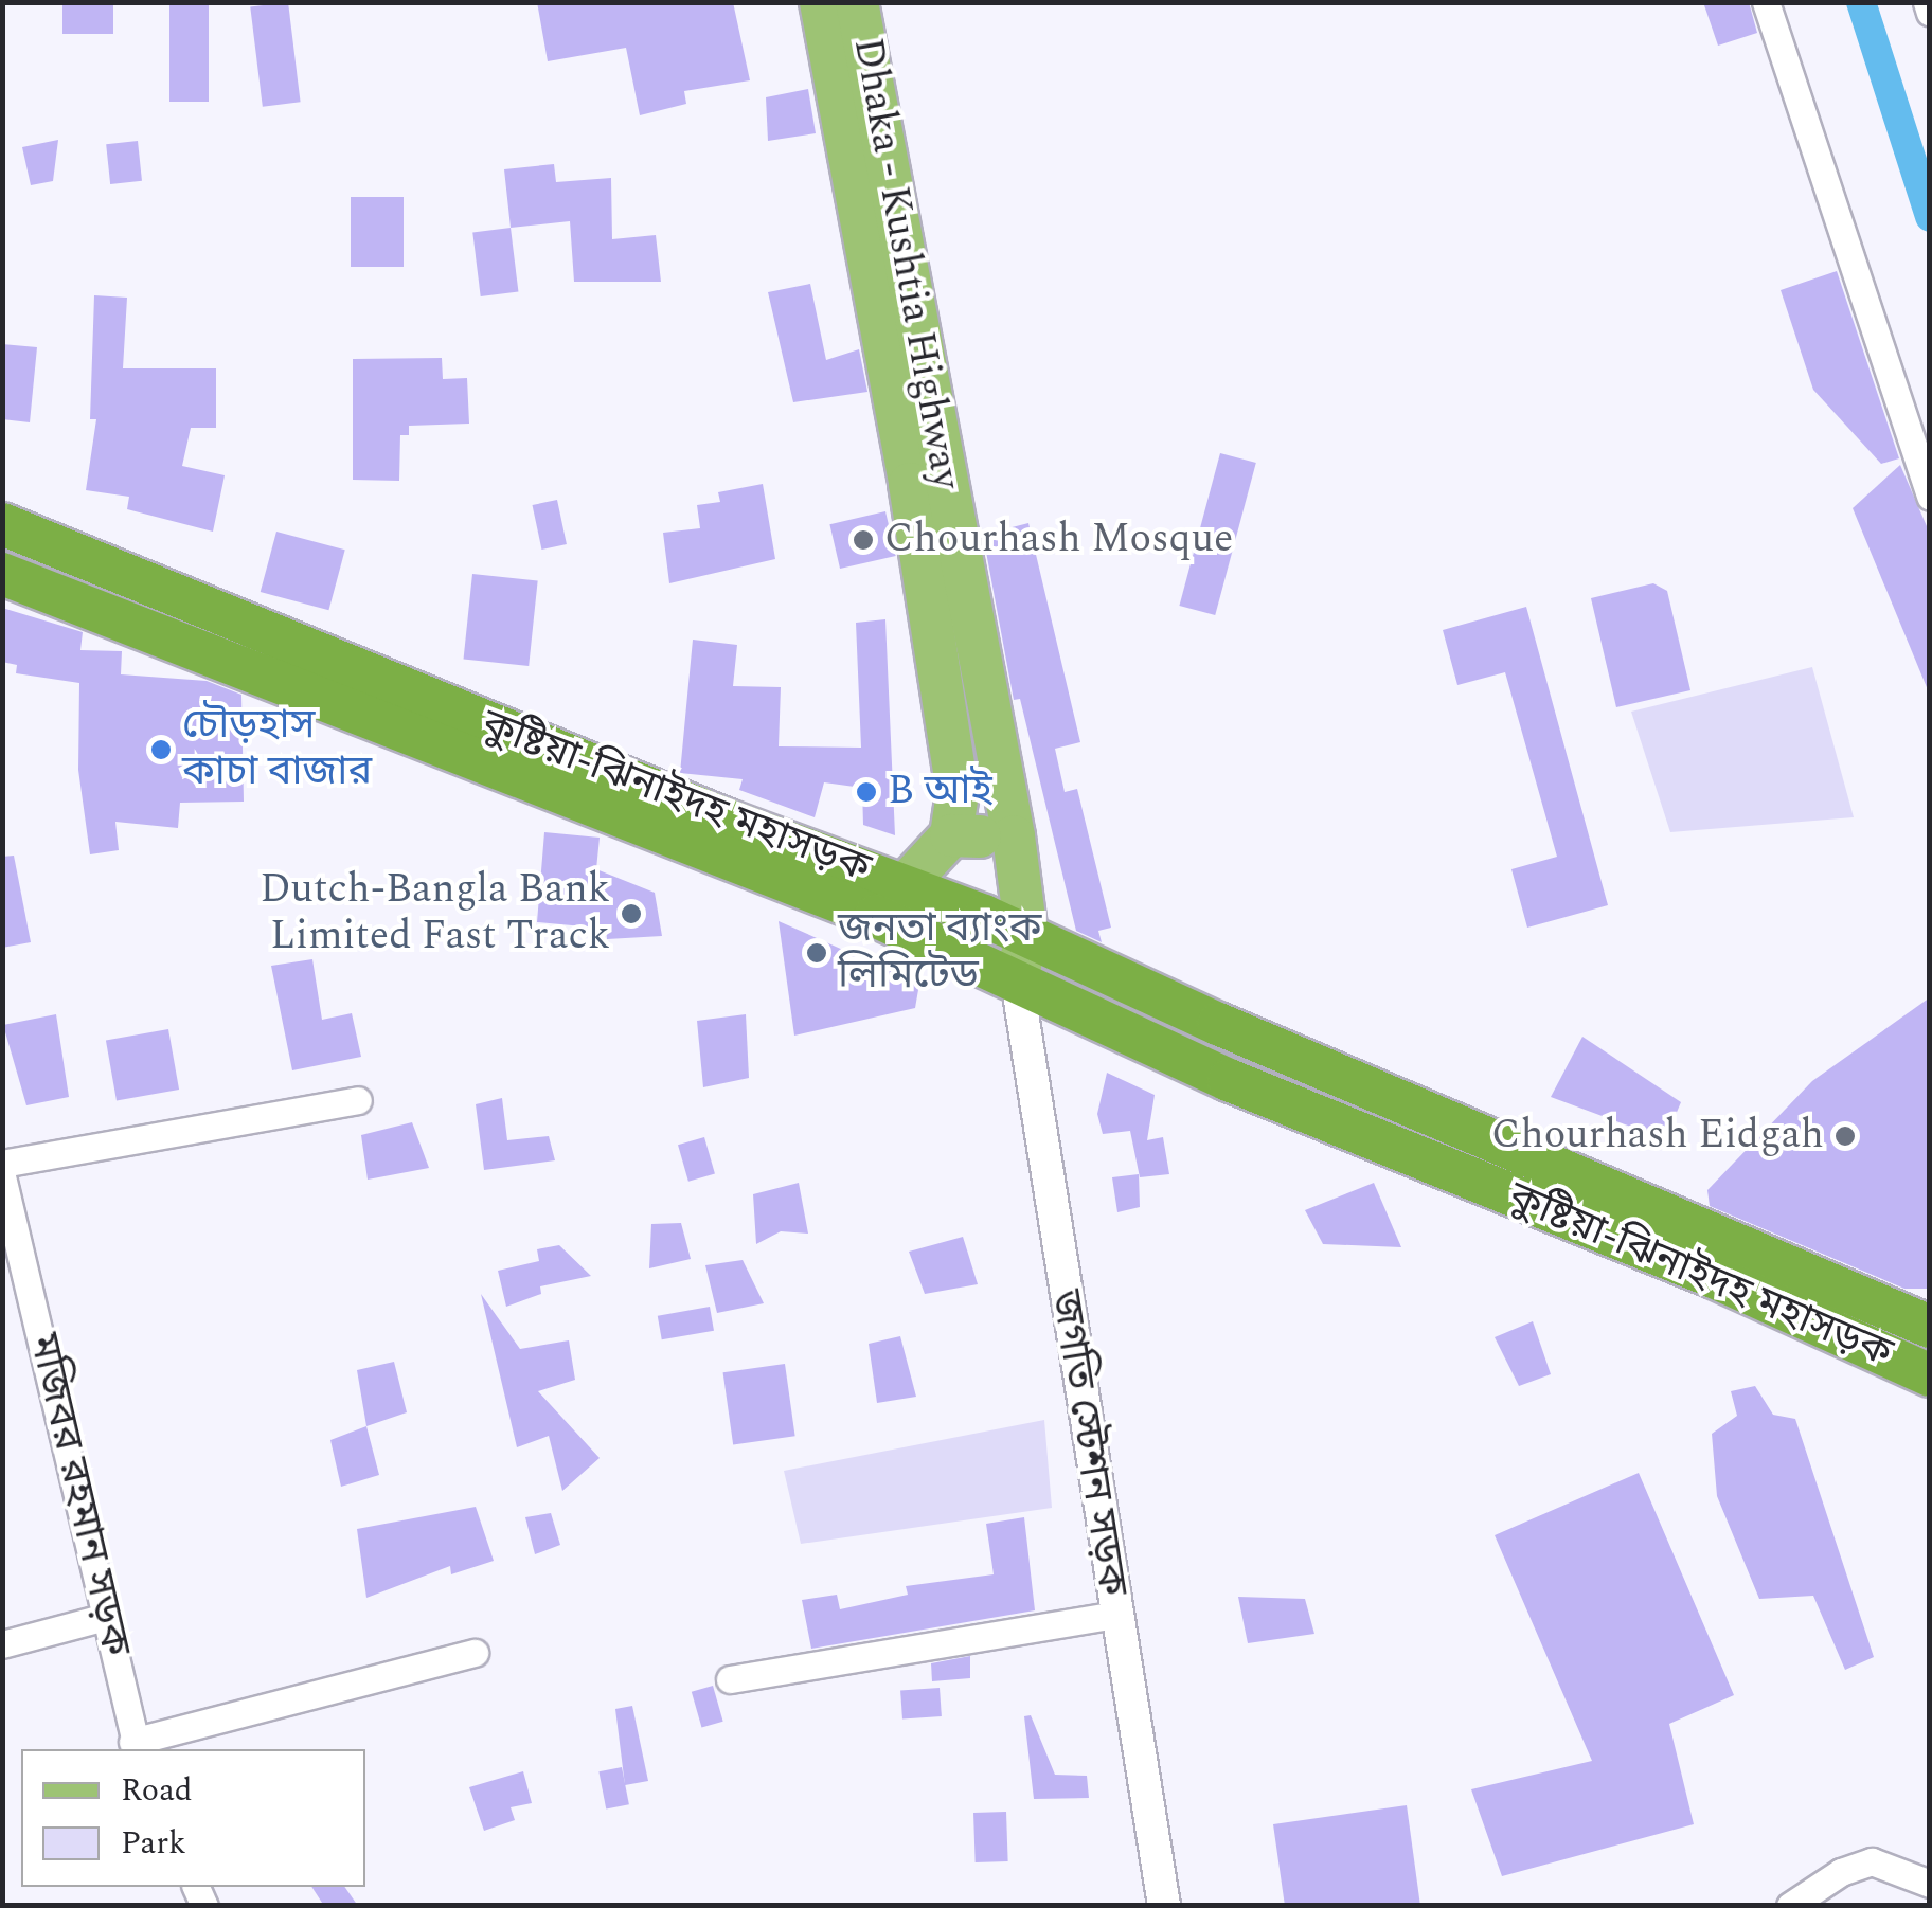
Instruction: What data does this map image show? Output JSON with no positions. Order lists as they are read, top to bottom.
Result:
{
  "streets": {
    "highway": ["কুষ্টিয়া-ঝিনাইদহ মহাসড়ক"],
    "main road": ["Dhaka - Kushtia Highway"],
    "street": ["জগতি স্টেশন সড়ক", "মজিবর রহমান সড়ক"]
  },
  "crossings": [
    ["Dhaka - Kushtia Highway", "কুষ্টিয়া-ঝিনাইদহ মহাসড়ক"],
    ["Dhaka - Kushtia Highway", "জগতি স্টেশন সড়ক"],
    ["কুষ্টিয়া-ঝিনাইদহ মহাসড়ক", "জগতি স্টেশন সড়ক"]
  ],
  "places": [
    "Chourhash Mosque",
    "চৌড়হাস কাচা বাজার",
    "B আই",
    "Dutch-Bangla Bank Limited Fast Track",
    "জনতা ব্যাংক লিমিটেড",
    "Chourhash Eidgah"
  ],
  "legend": ["Road", "Park"]
}
